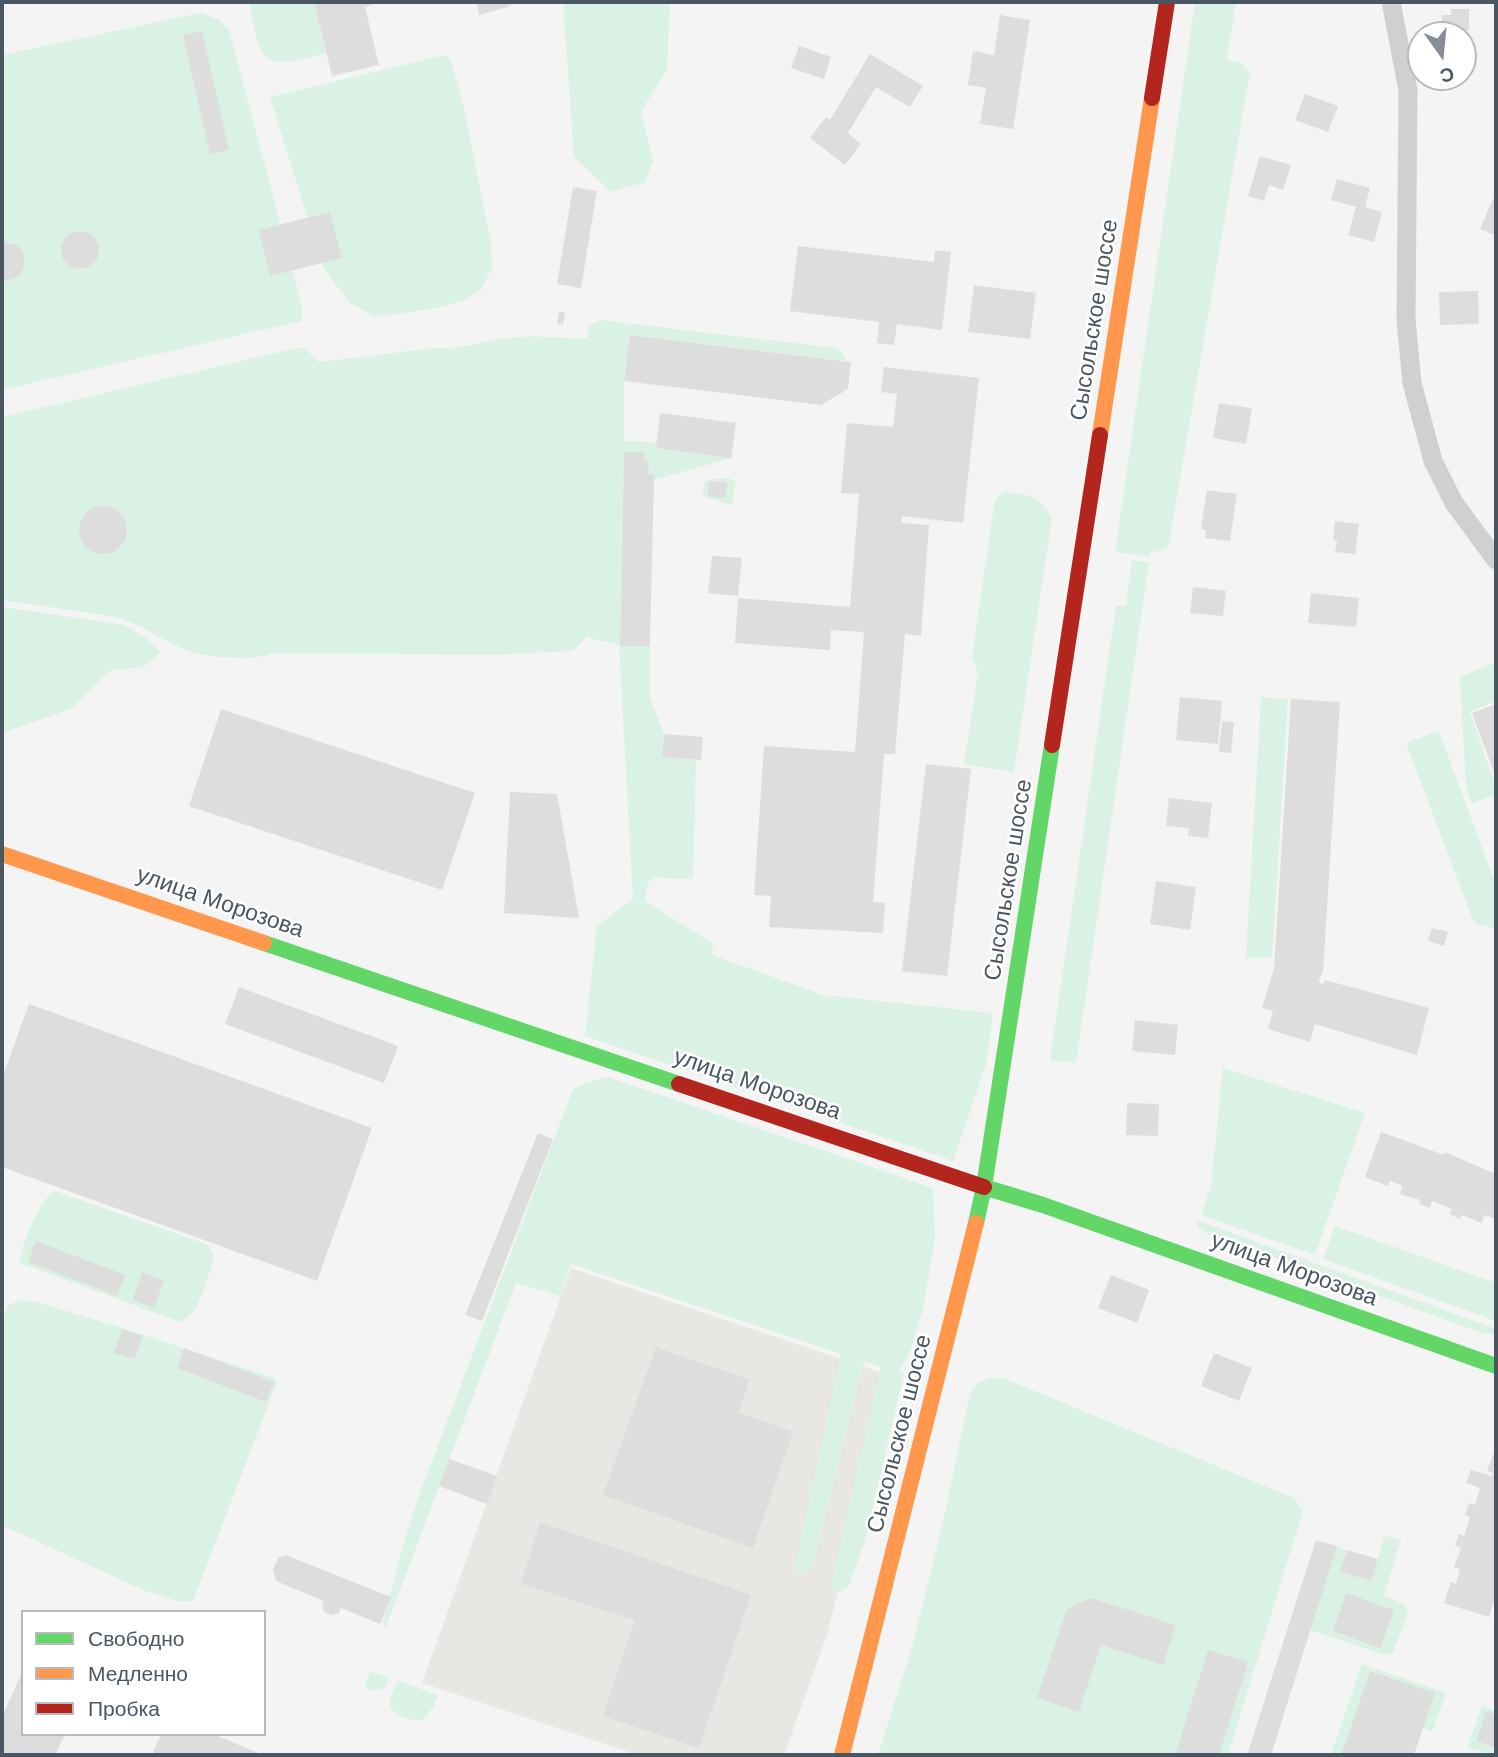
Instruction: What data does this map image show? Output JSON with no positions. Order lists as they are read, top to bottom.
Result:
{
  "streets": {
    "main road": ["Сысольское шоссе", "улица Морозова"]
  },
  "crossings": [
    ["Сысольское шоссе", "улица Морозова"]
  ],
  "legend": ["Свободно", "Медленно", "Пробка"],
  "north": "bottom"
}
